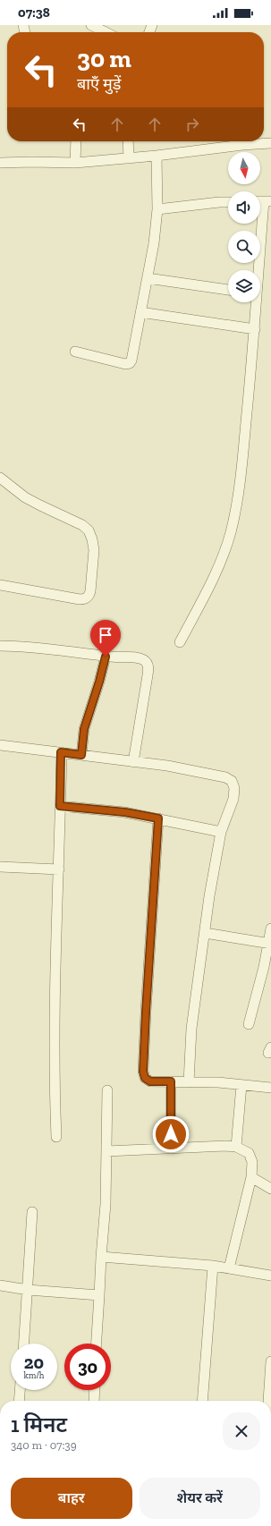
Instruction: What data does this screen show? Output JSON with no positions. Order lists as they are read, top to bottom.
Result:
{
  "north": "bottom",
  "page": {
    "status": "07:38",
    "turn": ["30 m", "बाएँ मुड़ें"],
    "speed": "20 km/h",
    "limit": "30",
    "heading": ["1 मिनट", "340 m · 07:39"],
    "buttons": ["बाहर", "शेयर करें"]
  }
}
